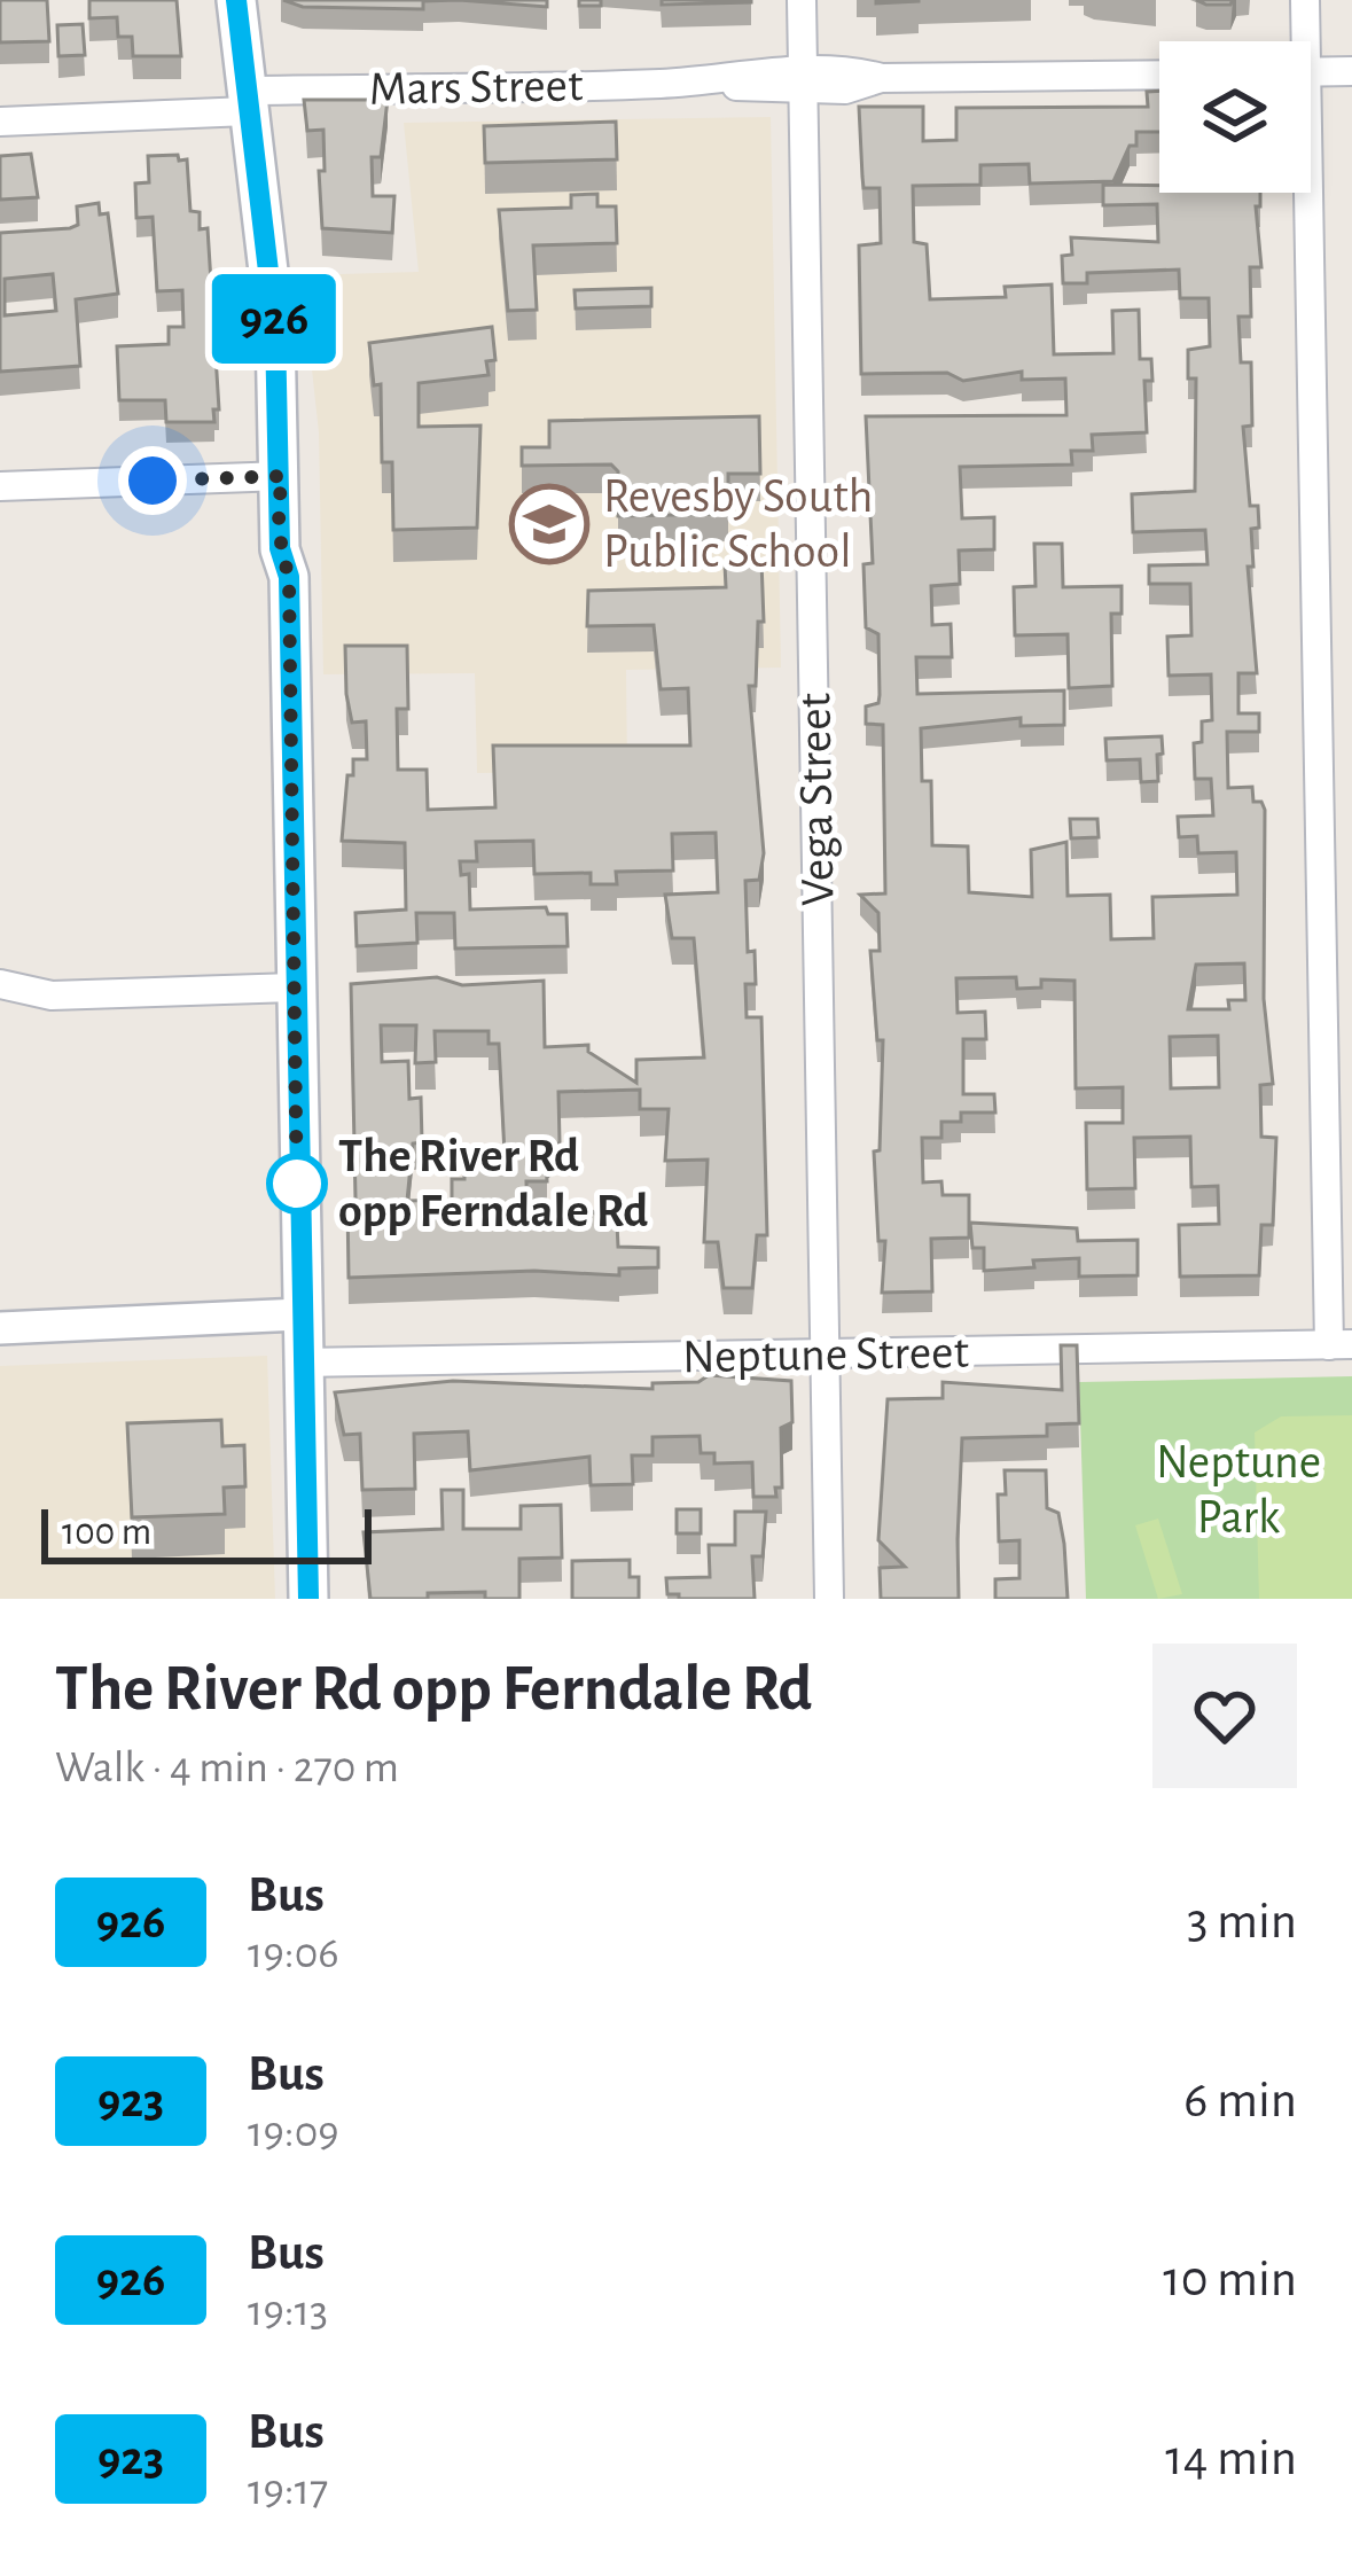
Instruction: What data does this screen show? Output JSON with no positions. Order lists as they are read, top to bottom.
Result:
{
  "streets": {
    "street": ["Mars Street", "Vega Street", "Neptune Street"]
  },
  "crossings": [
    ["Mars Street", "Vega Street"],
    ["Vega Street", "Neptune Street"]
  ],
  "parks": ["Neptune Park"],
  "places": {
    "school or university": ["Revesby South Public School"],
    "other": ["The River Rd opp Ferndale Rd"]
  },
  "lines": ["bus line 926"],
  "scale_bar": "100 m",
  "page": {
    "on_map": "926",
    "scale": "100 m",
    "heading": ["The River Rd opp Ferndale Rd", "Walk · 4 min · 270 m"],
    "list": [
      {
        "mark": "926",
        "name": "Bus",
        "note": "19:06",
        "value": "3 min"
      },
      {
        "mark": "923",
        "name": "Bus",
        "note": "19:09",
        "value": "6 min"
      },
      {
        "mark": "926",
        "name": "Bus",
        "note": "19:13",
        "value": "10 min"
      },
      {
        "mark": "923",
        "name": "Bus",
        "note": "19:17",
        "value": "14 min"
      }
    ]
  }
}
